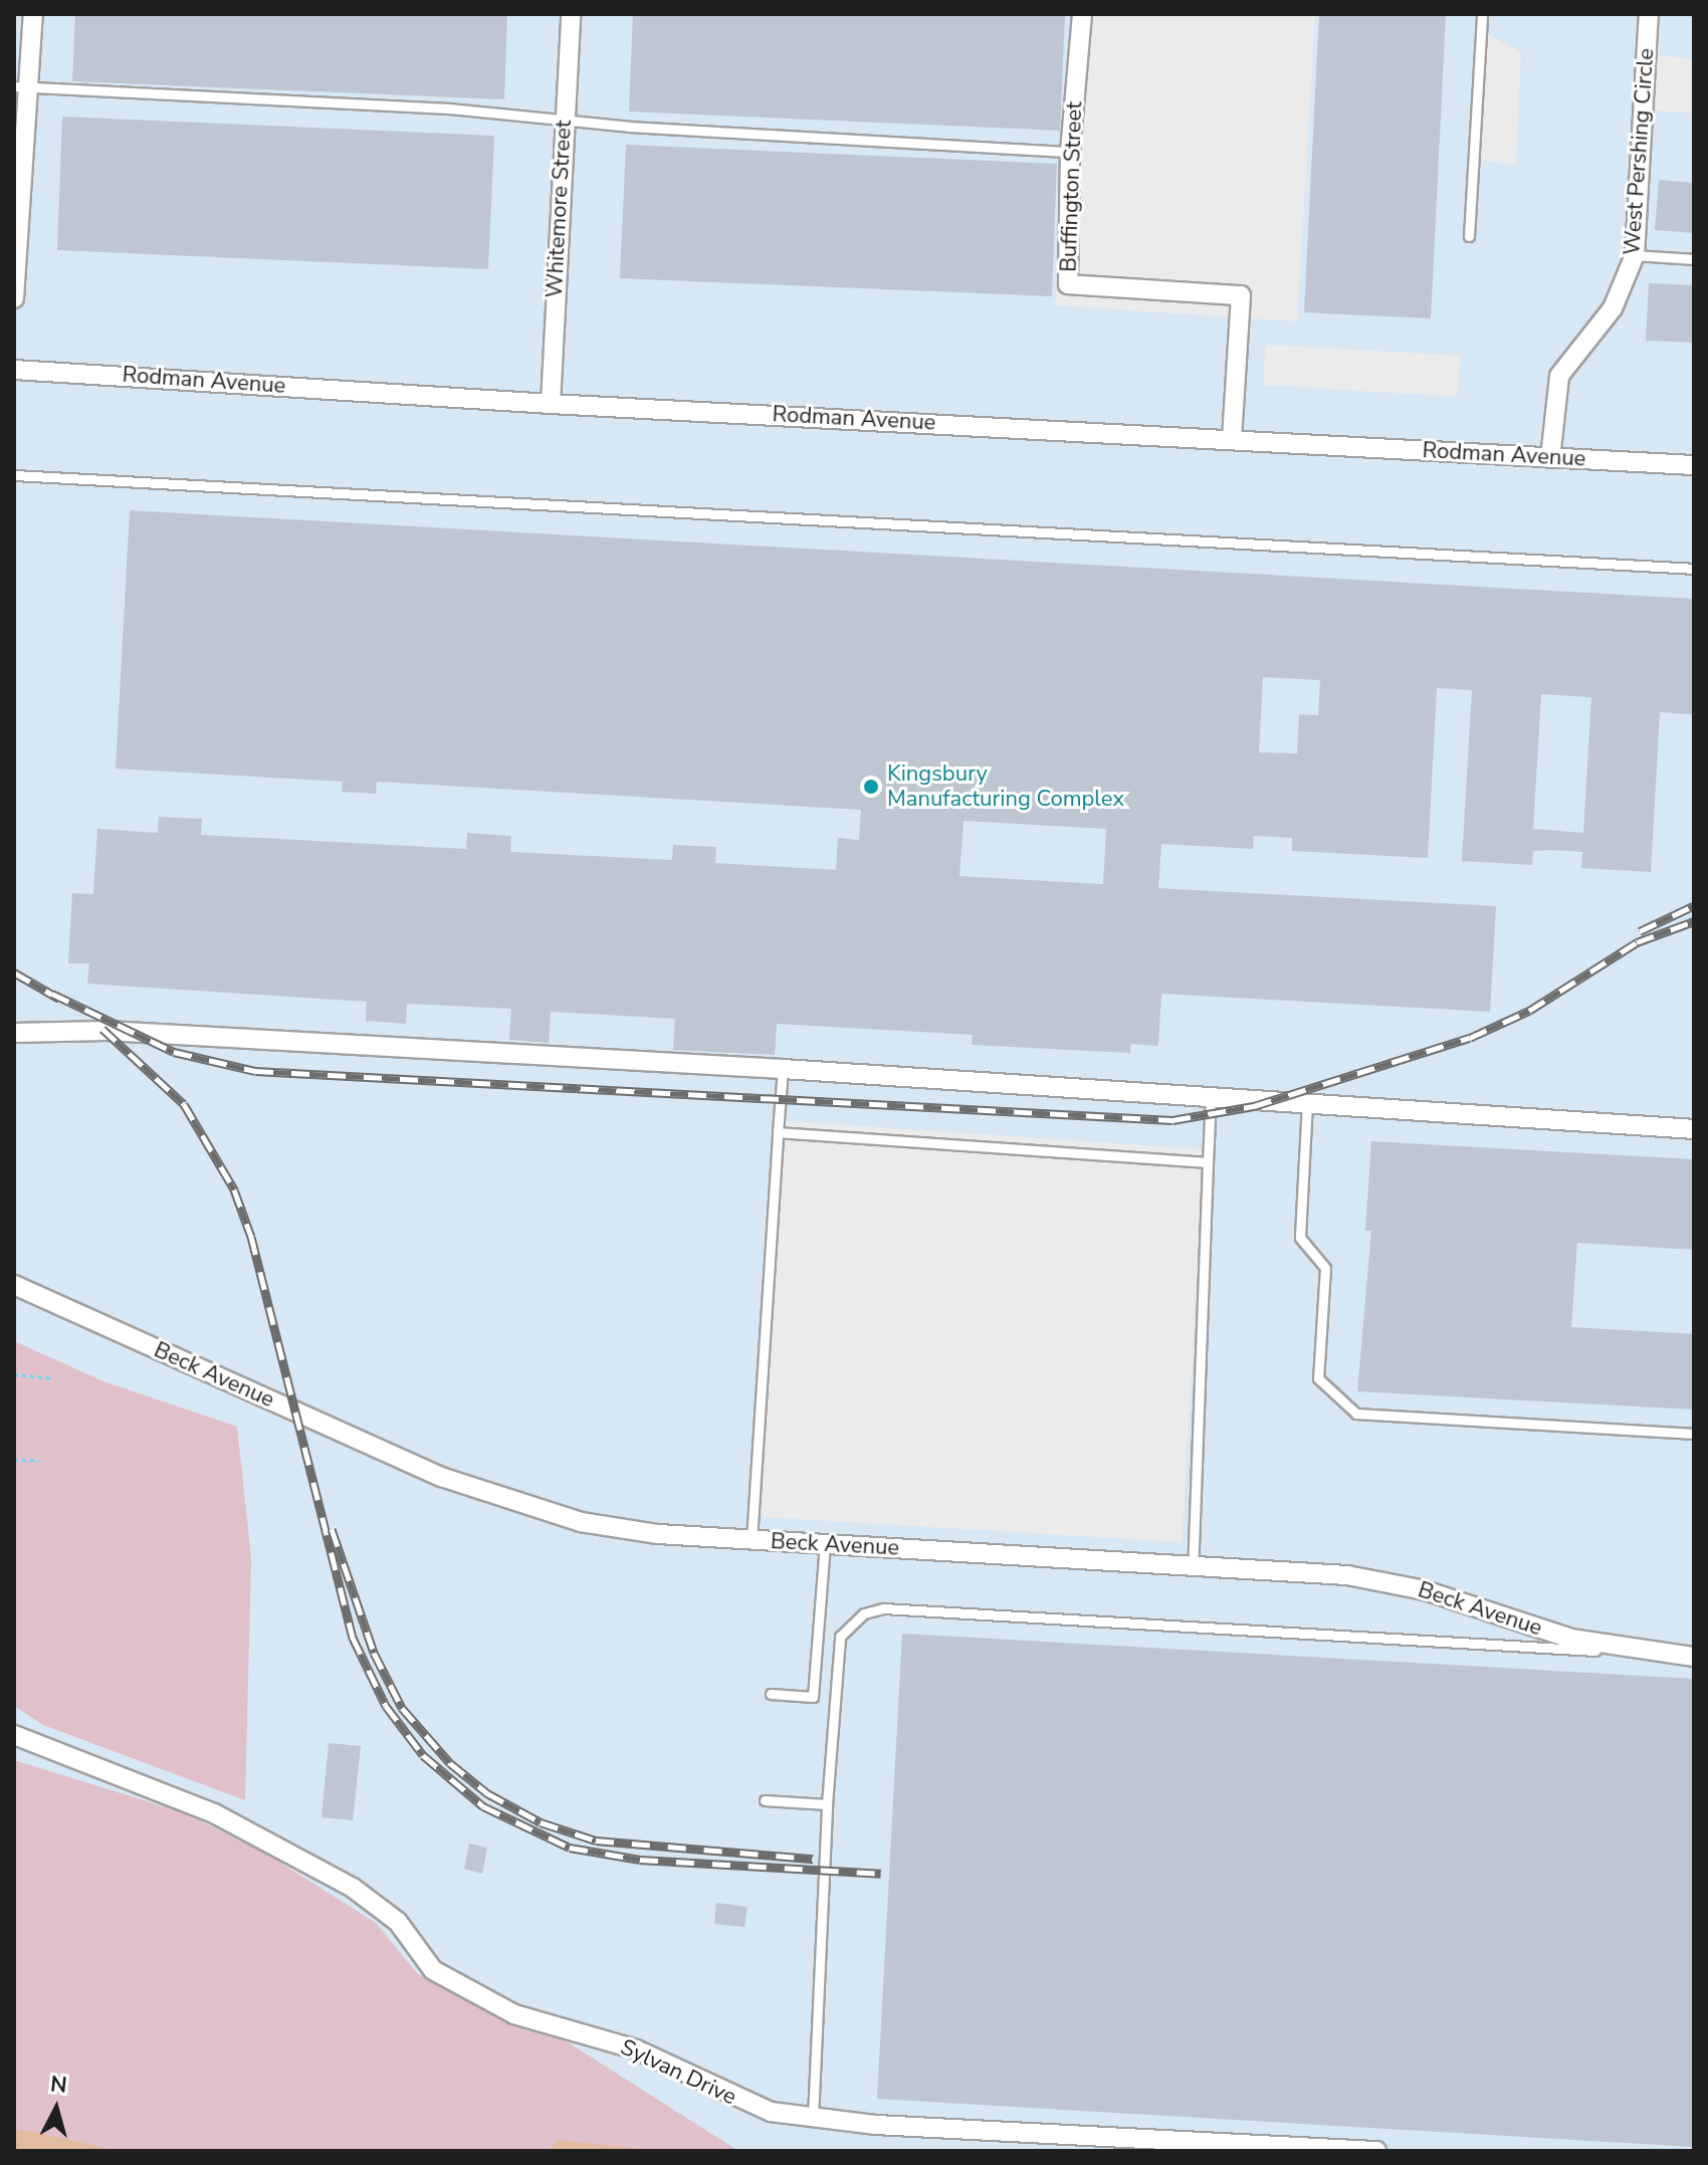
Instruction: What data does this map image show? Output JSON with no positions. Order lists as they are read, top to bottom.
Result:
{
  "streets": {
    "street": [
      "West Pershing Circle",
      "Buffington Street",
      "Whitemore Street",
      "Rodman Avenue",
      "Beck Avenue",
      "Sylvan Drive"
    ]
  },
  "crossings": [
    ["West Pershing Circle", "Rodman Avenue"],
    ["Buffington Street", "Rodman Avenue"],
    ["Whitemore Street", "Rodman Avenue"]
  ],
  "places": ["Kingsbury Manufacturing Complex"],
  "north": "top"
}
